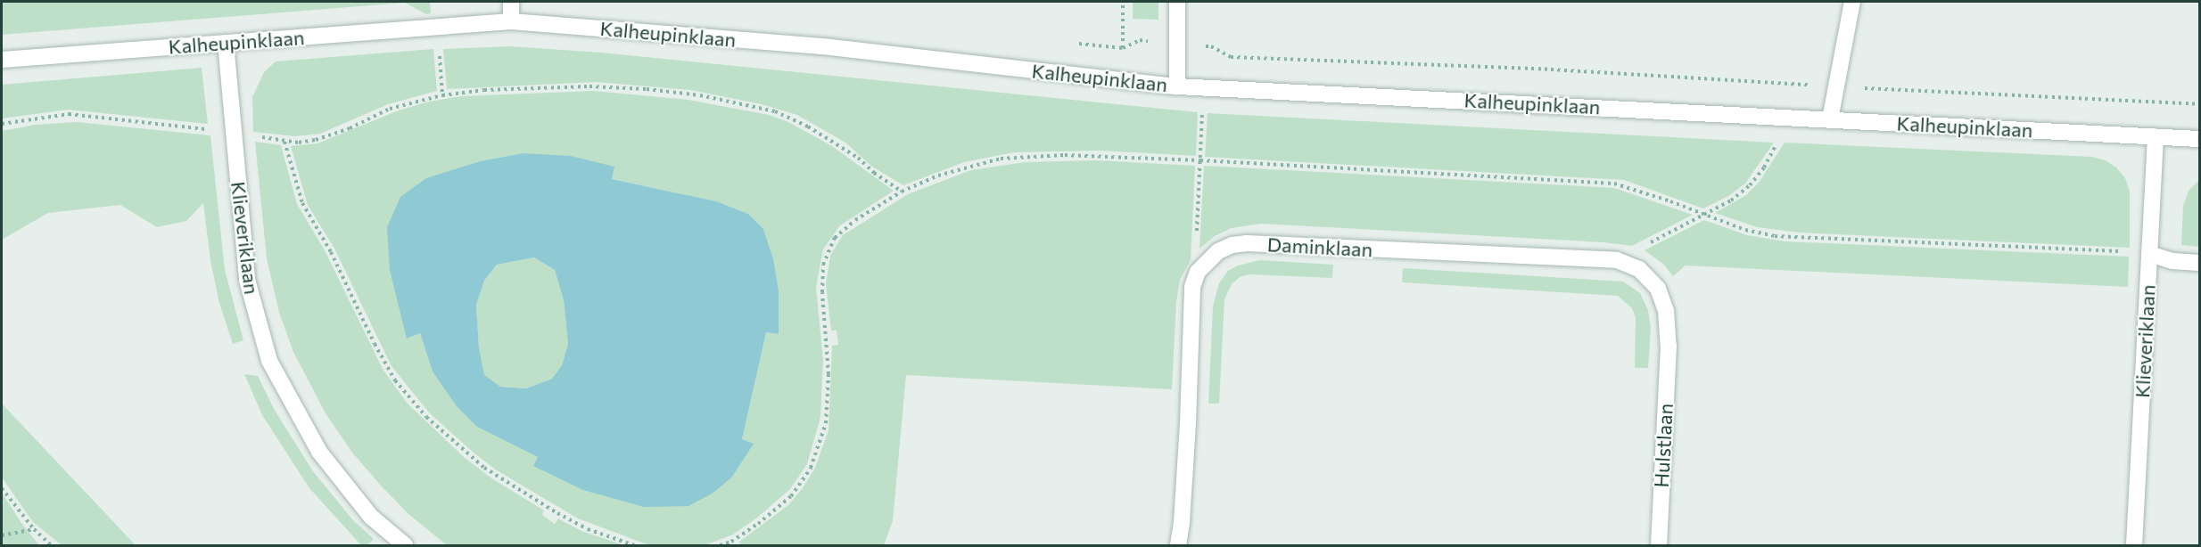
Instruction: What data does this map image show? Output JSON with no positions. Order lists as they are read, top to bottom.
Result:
{
  "streets": {
    "street": [
      "Kalheupinklaan",
      "Klieveriklaan",
      "Daminklaan",
      "Hulstlaan"
    ]
  },
  "crossings": [
    ["Kalheupinklaan", "Klieveriklaan"],
    ["Daminklaan", "Hulstlaan"]
  ]
}
